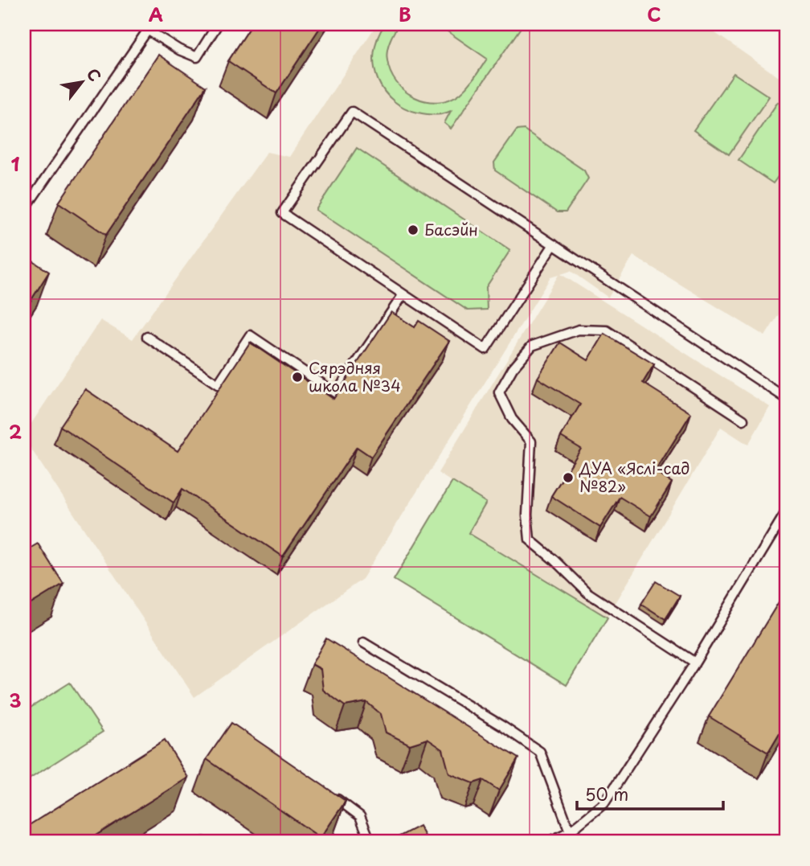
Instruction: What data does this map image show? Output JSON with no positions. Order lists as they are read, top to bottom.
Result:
{
  "places": ["Басэйн", "Сярэдняя школа №34", "ДУА «Яслі-сад №82»"],
  "scale_bar": "50 m",
  "north": "top right",
  "grid": {
    "columns": ["A", "B", "C"],
    "rows": ["1", "2", "3"]
  }
}
